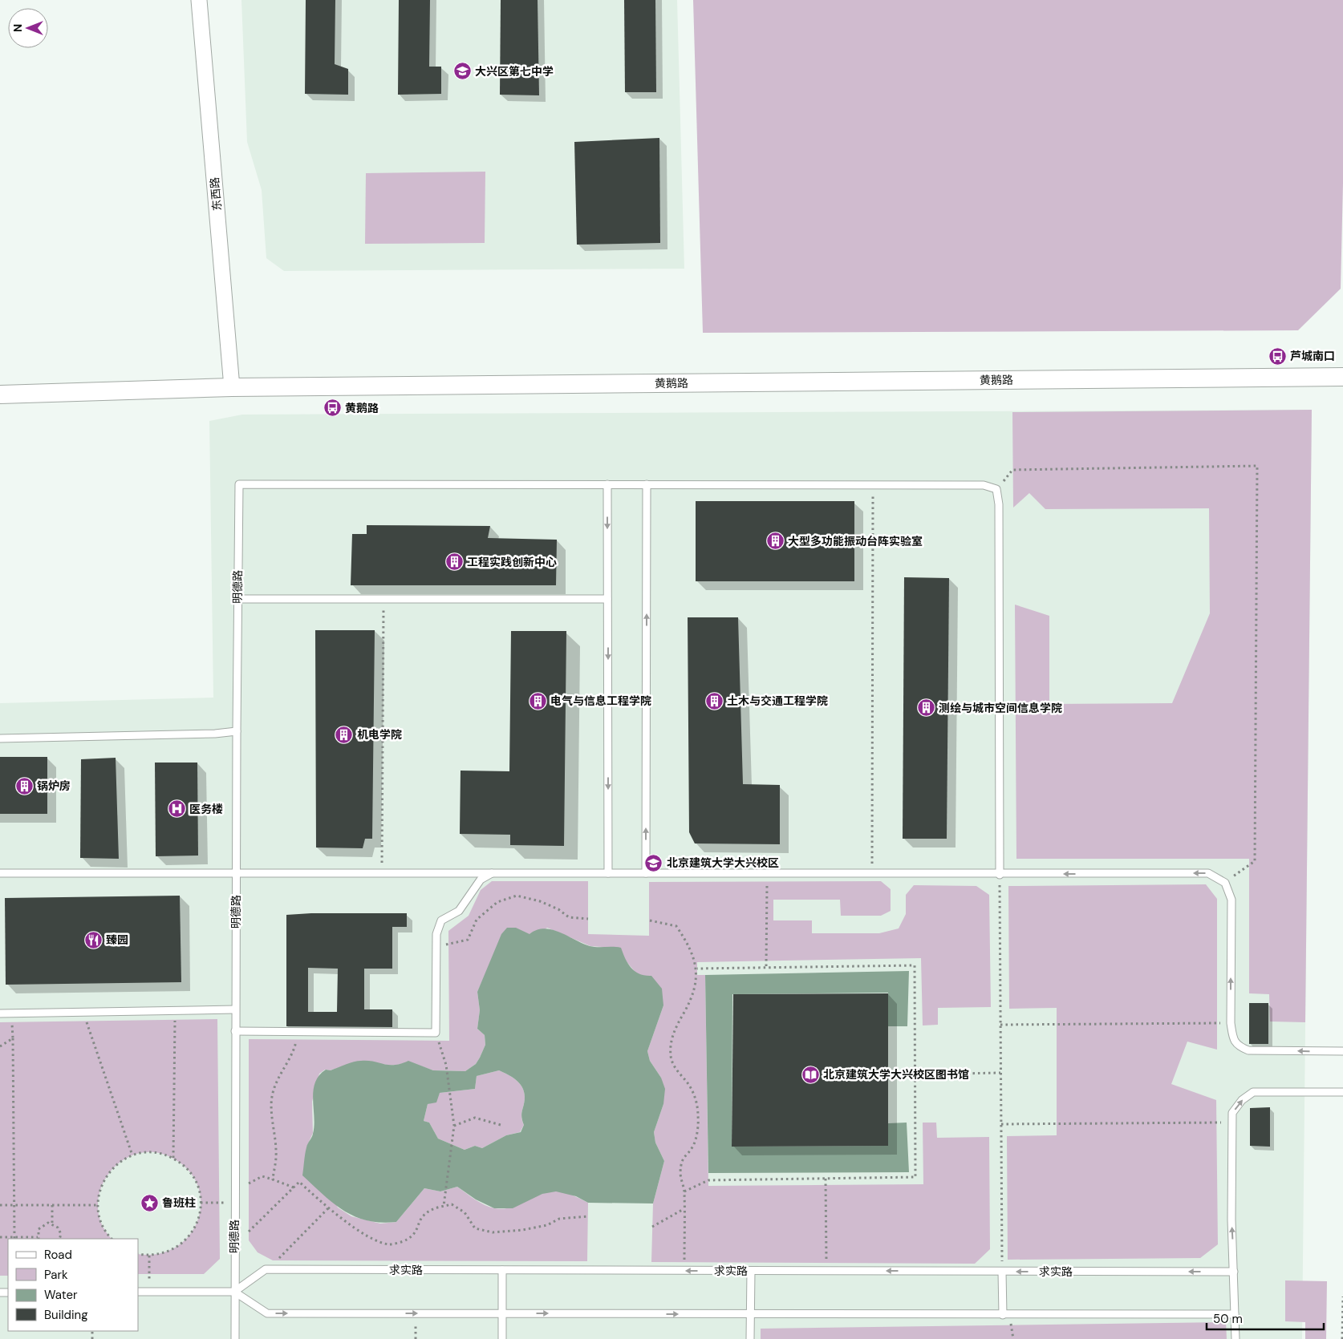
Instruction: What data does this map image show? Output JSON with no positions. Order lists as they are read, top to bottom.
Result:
{
  "streets": {
    "street": ["东西路", "黄鹅路"],
    "lane": ["明德路", "求实路"]
  },
  "crossings": [
    ["东西路", "黄鹅路"],
    ["明德路", "求实路"]
  ],
  "places": {
    "school or university": ["大兴区第七中学", "北京建筑大学大兴校区"],
    "bus stop": ["芦城南口", "黄鹅路"],
    "building": [
      "大型多功能振动台阵实验室",
      "工程实践创新中心",
      "电气与信息工程学院",
      "土木与交通工程学院",
      "测绘与城市空间信息学院",
      "机电学院",
      "锅炉房"
    ],
    "hospital": ["医务楼"],
    "restaurant": ["臻园"],
    "library": ["北京建筑大学大兴校区图书馆"],
    "place": ["鲁班柱"]
  },
  "legend": [
    "Road",
    "Park",
    "Water",
    "Building"
  ],
  "scale_bar": "50 m",
  "north": "left"
}
